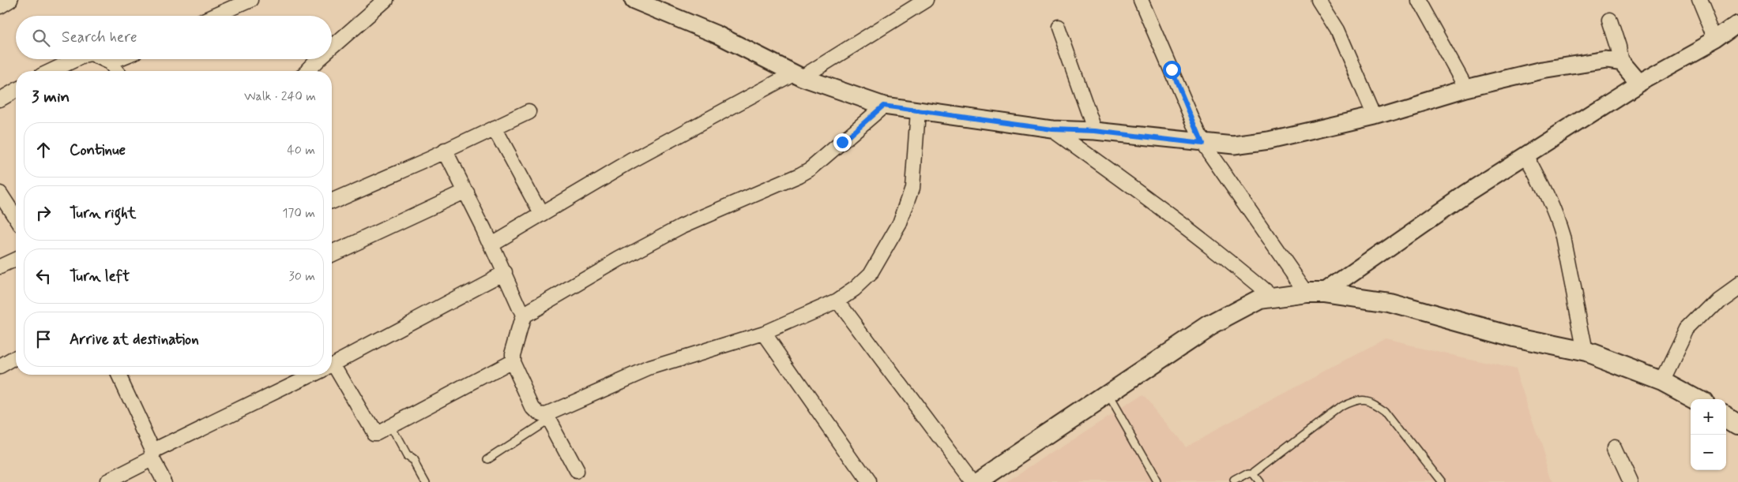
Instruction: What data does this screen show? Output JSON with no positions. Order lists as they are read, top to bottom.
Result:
{
  "page": {
    "search": "Search here",
    "heading": ["3 min", "Walk · 240 m"],
    "list": [
      ["Continue", "40 m"],
      ["Turn right", "170 m"],
      ["Turn left", "30 m"],
      "Arrive at destination"
    ],
    "map_buttons": ["+", "−"]
  }
}
